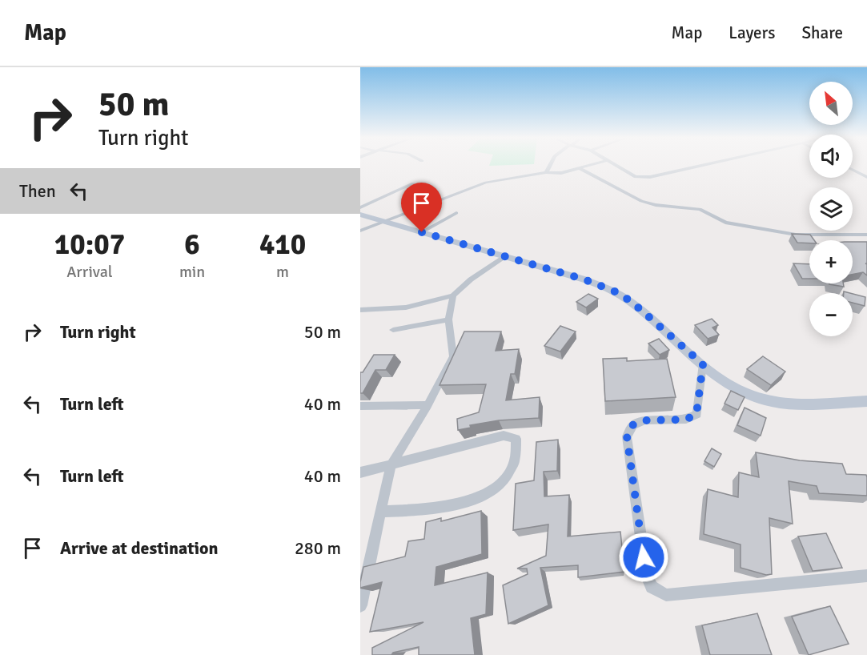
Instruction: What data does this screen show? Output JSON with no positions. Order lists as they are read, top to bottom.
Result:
{
  "north": "top left",
  "page": {
    "header": "Map",
    "nav": ["Map", "Layers", "Share"],
    "turn": ["50 m", "Turn right"],
    "map_buttons": ["+", "−"],
    "then": "Then",
    "eta": [
      "10:07",
      "Arrival",
      "6",
      "min",
      "410",
      "m"
    ],
    "list": [
      {
        "name": "Turn right",
        "value": "50 m"
      },
      {
        "name": "Turn left",
        "value": "40 m"
      },
      {
        "name": "Turn left",
        "value": "40 m"
      },
      {
        "name": "Arrive at destination",
        "value": "280 m"
      }
    ]
  }
}
